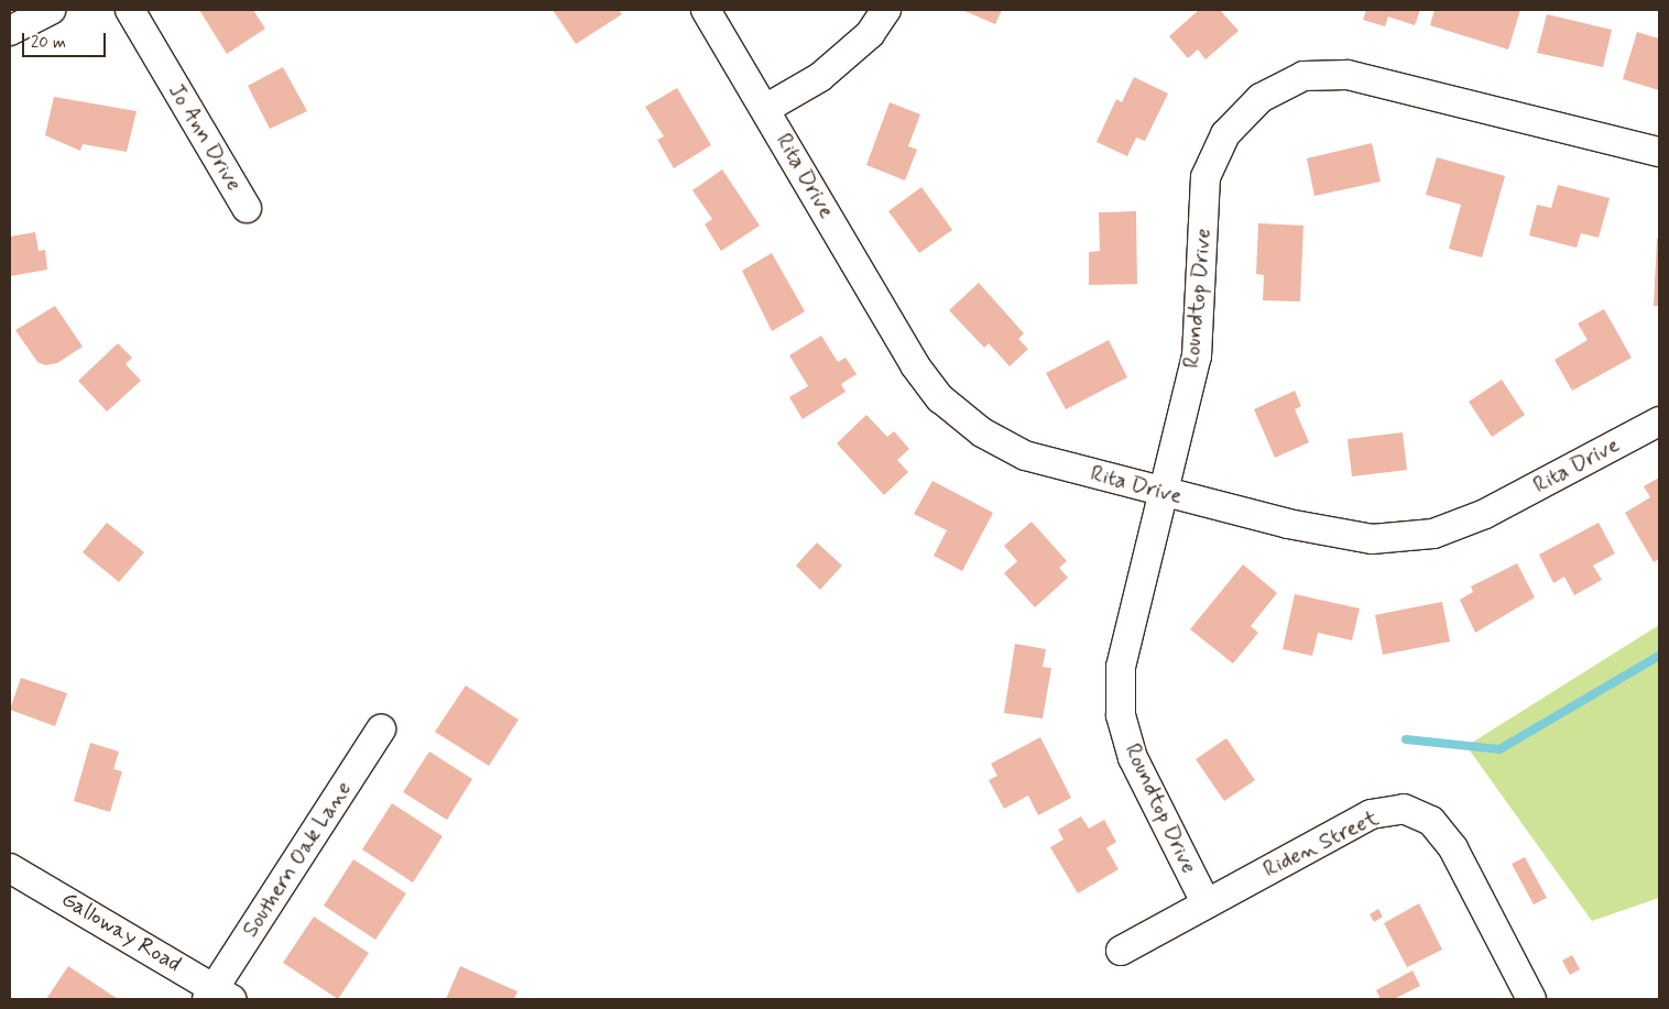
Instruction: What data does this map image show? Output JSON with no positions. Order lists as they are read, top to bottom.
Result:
{
  "streets": {
    "street": [
      "Jo Ann Drive",
      "Rita Drive",
      "Roundtop Drive",
      "Riden Street",
      "Southern Oak Lane",
      "Galloway Road"
    ]
  },
  "crossings": [
    ["Rita Drive", "Roundtop Drive"],
    ["Roundtop Drive", "Riden Street"],
    ["Southern Oak Lane", "Galloway Road"]
  ],
  "scale_bar": "20 m"
}
